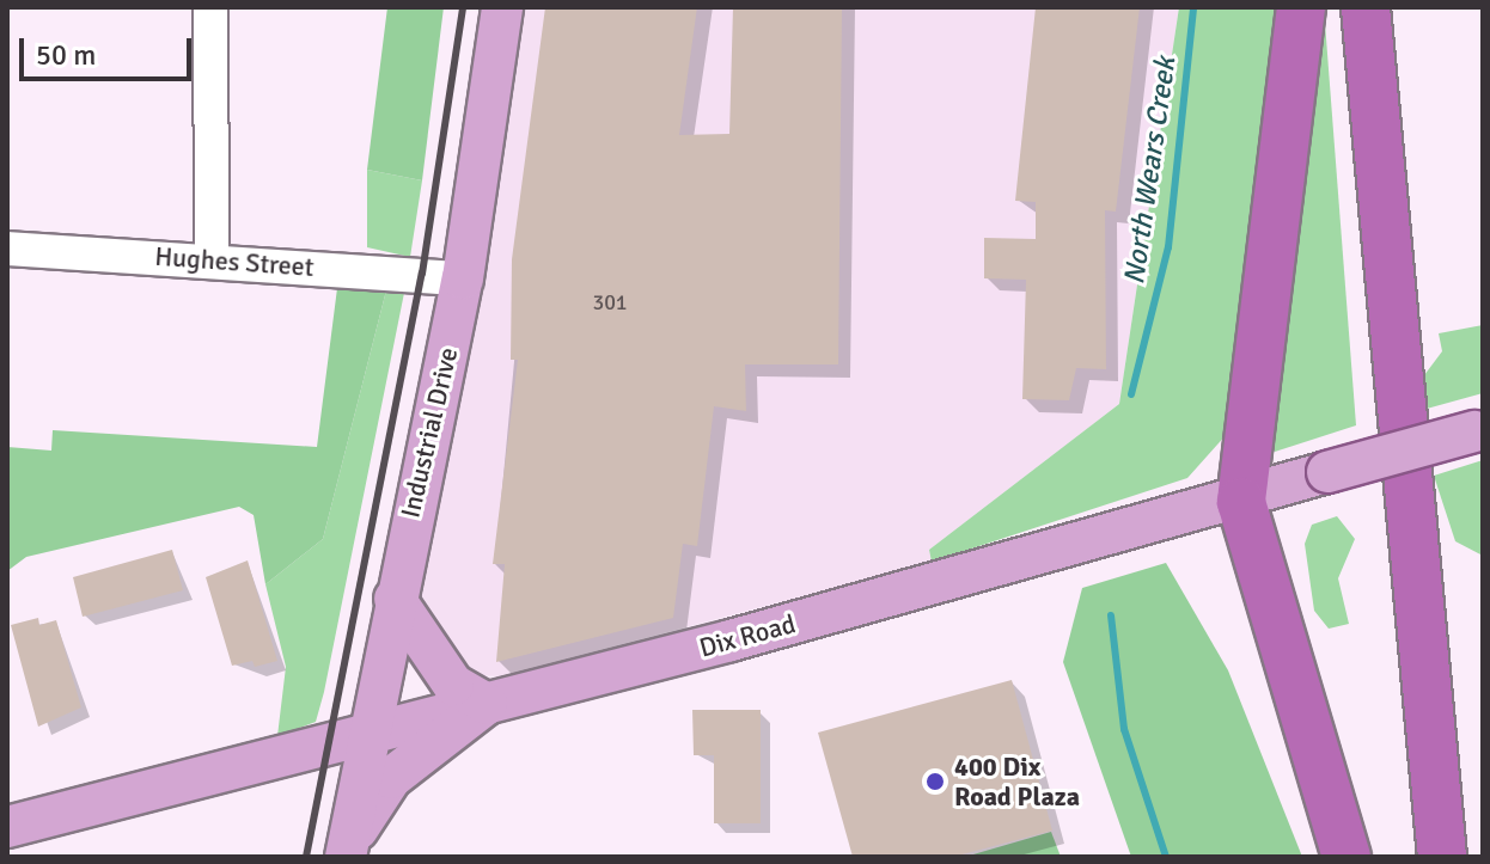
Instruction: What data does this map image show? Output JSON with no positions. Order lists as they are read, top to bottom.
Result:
{
  "streets": {
    "main road": ["Industrial Drive", "Dix Road"],
    "street": ["Hughes Street"]
  },
  "crossings": [
    ["Hughes Street", "Industrial Drive"],
    ["Industrial Drive", "Dix Road"]
  ],
  "water": ["North Wears Creek"],
  "places": ["400 Dix Road Plaza"],
  "house_numbers": ["301"],
  "scale_bar": "50 m"
}
